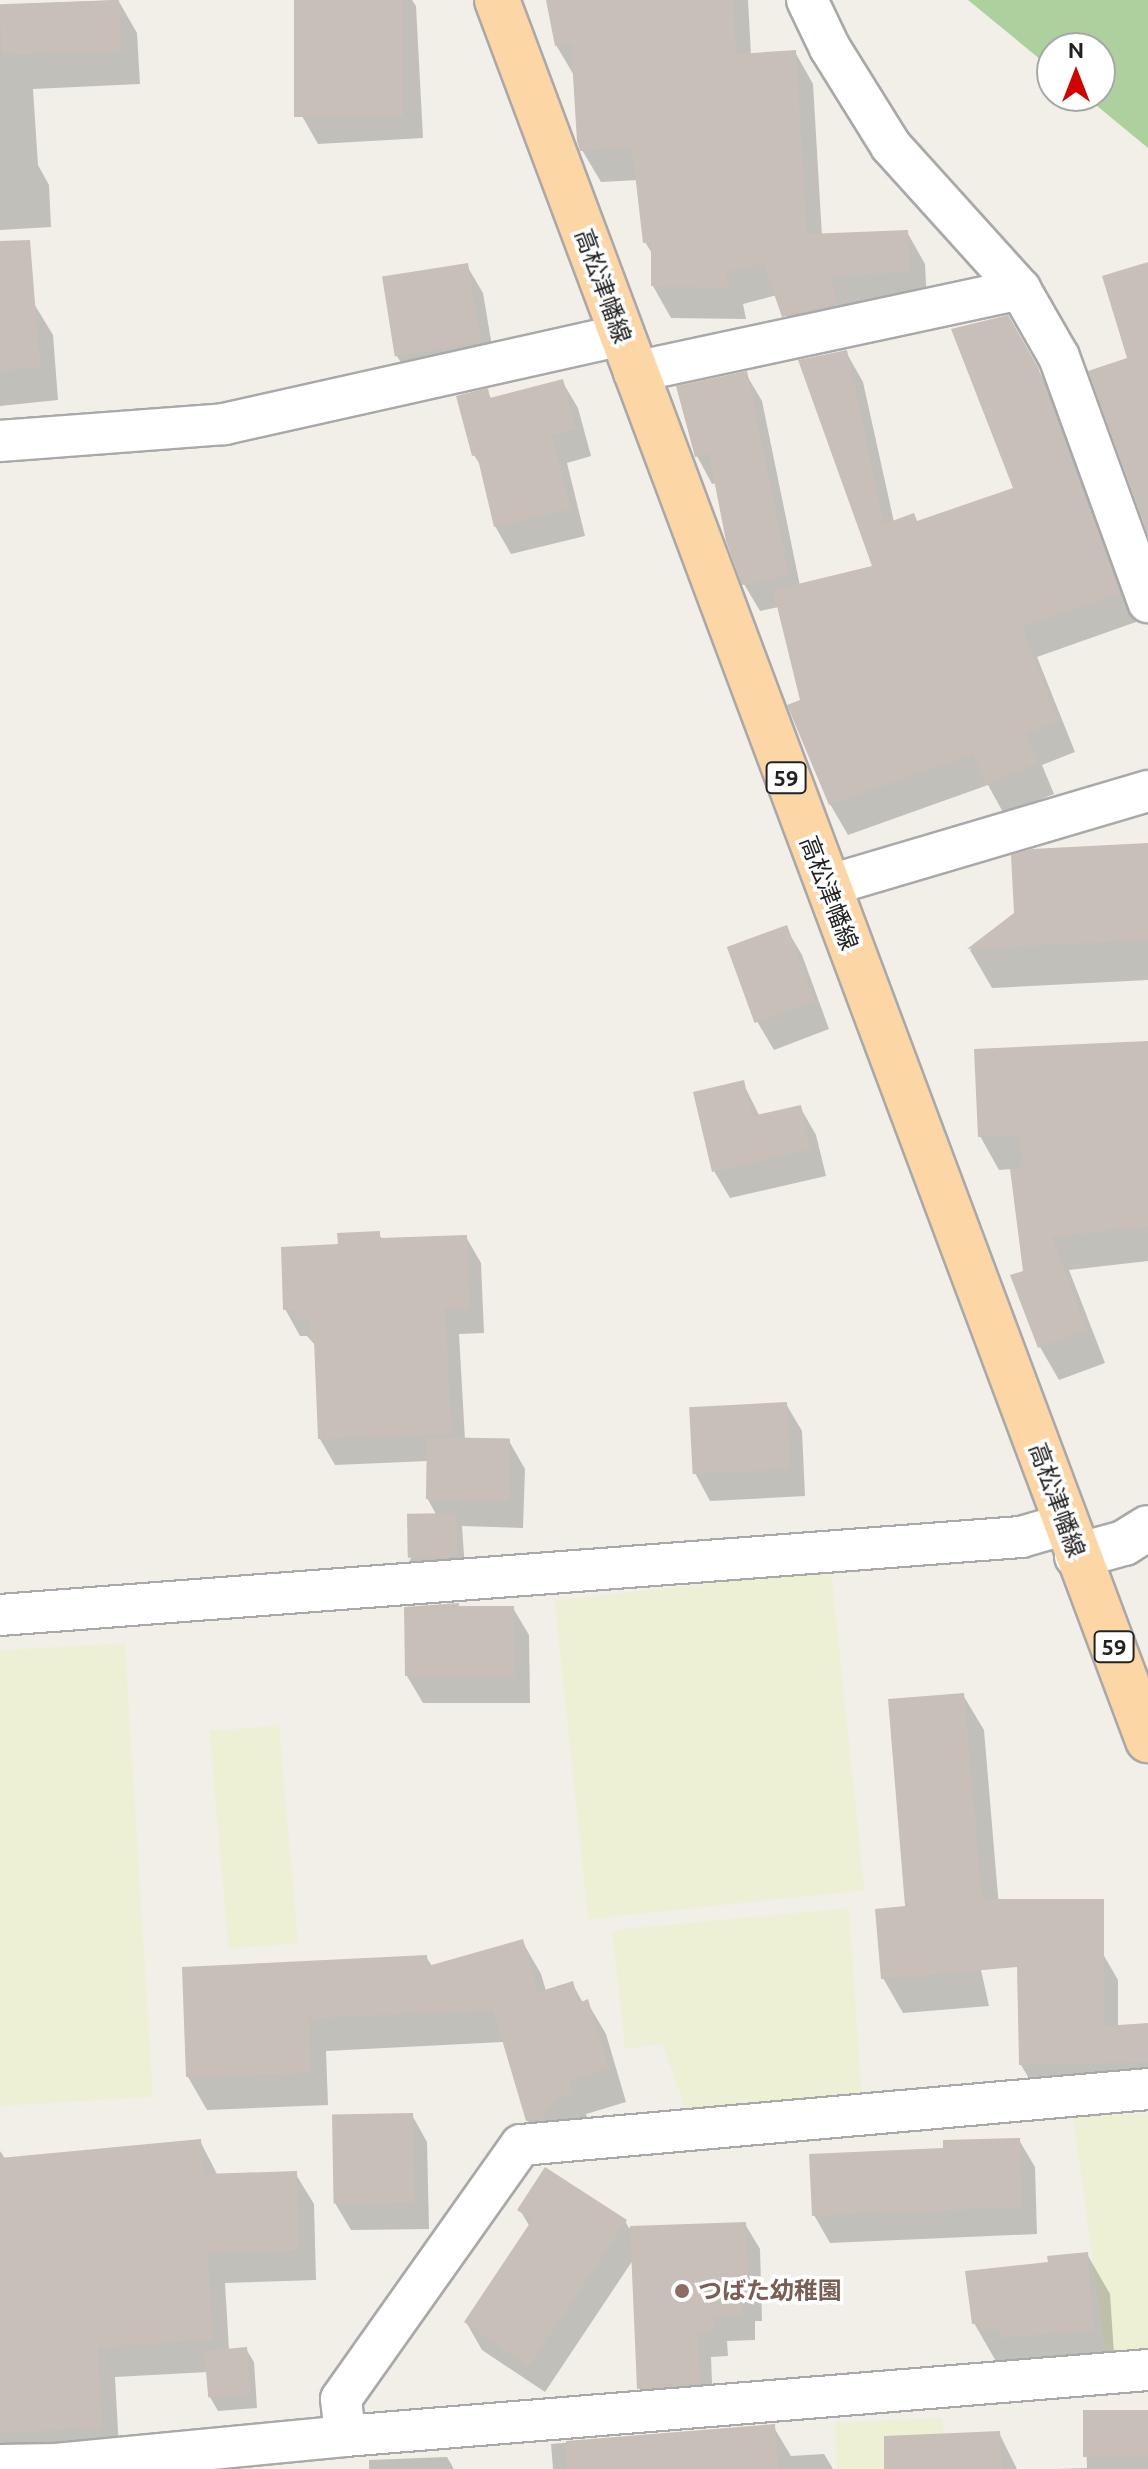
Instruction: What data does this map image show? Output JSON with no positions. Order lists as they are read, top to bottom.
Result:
{
  "streets": {
    "main road": ["高松津幡線", "59"]
  },
  "places": ["つばた幼稚園"],
  "north": "top"
}
